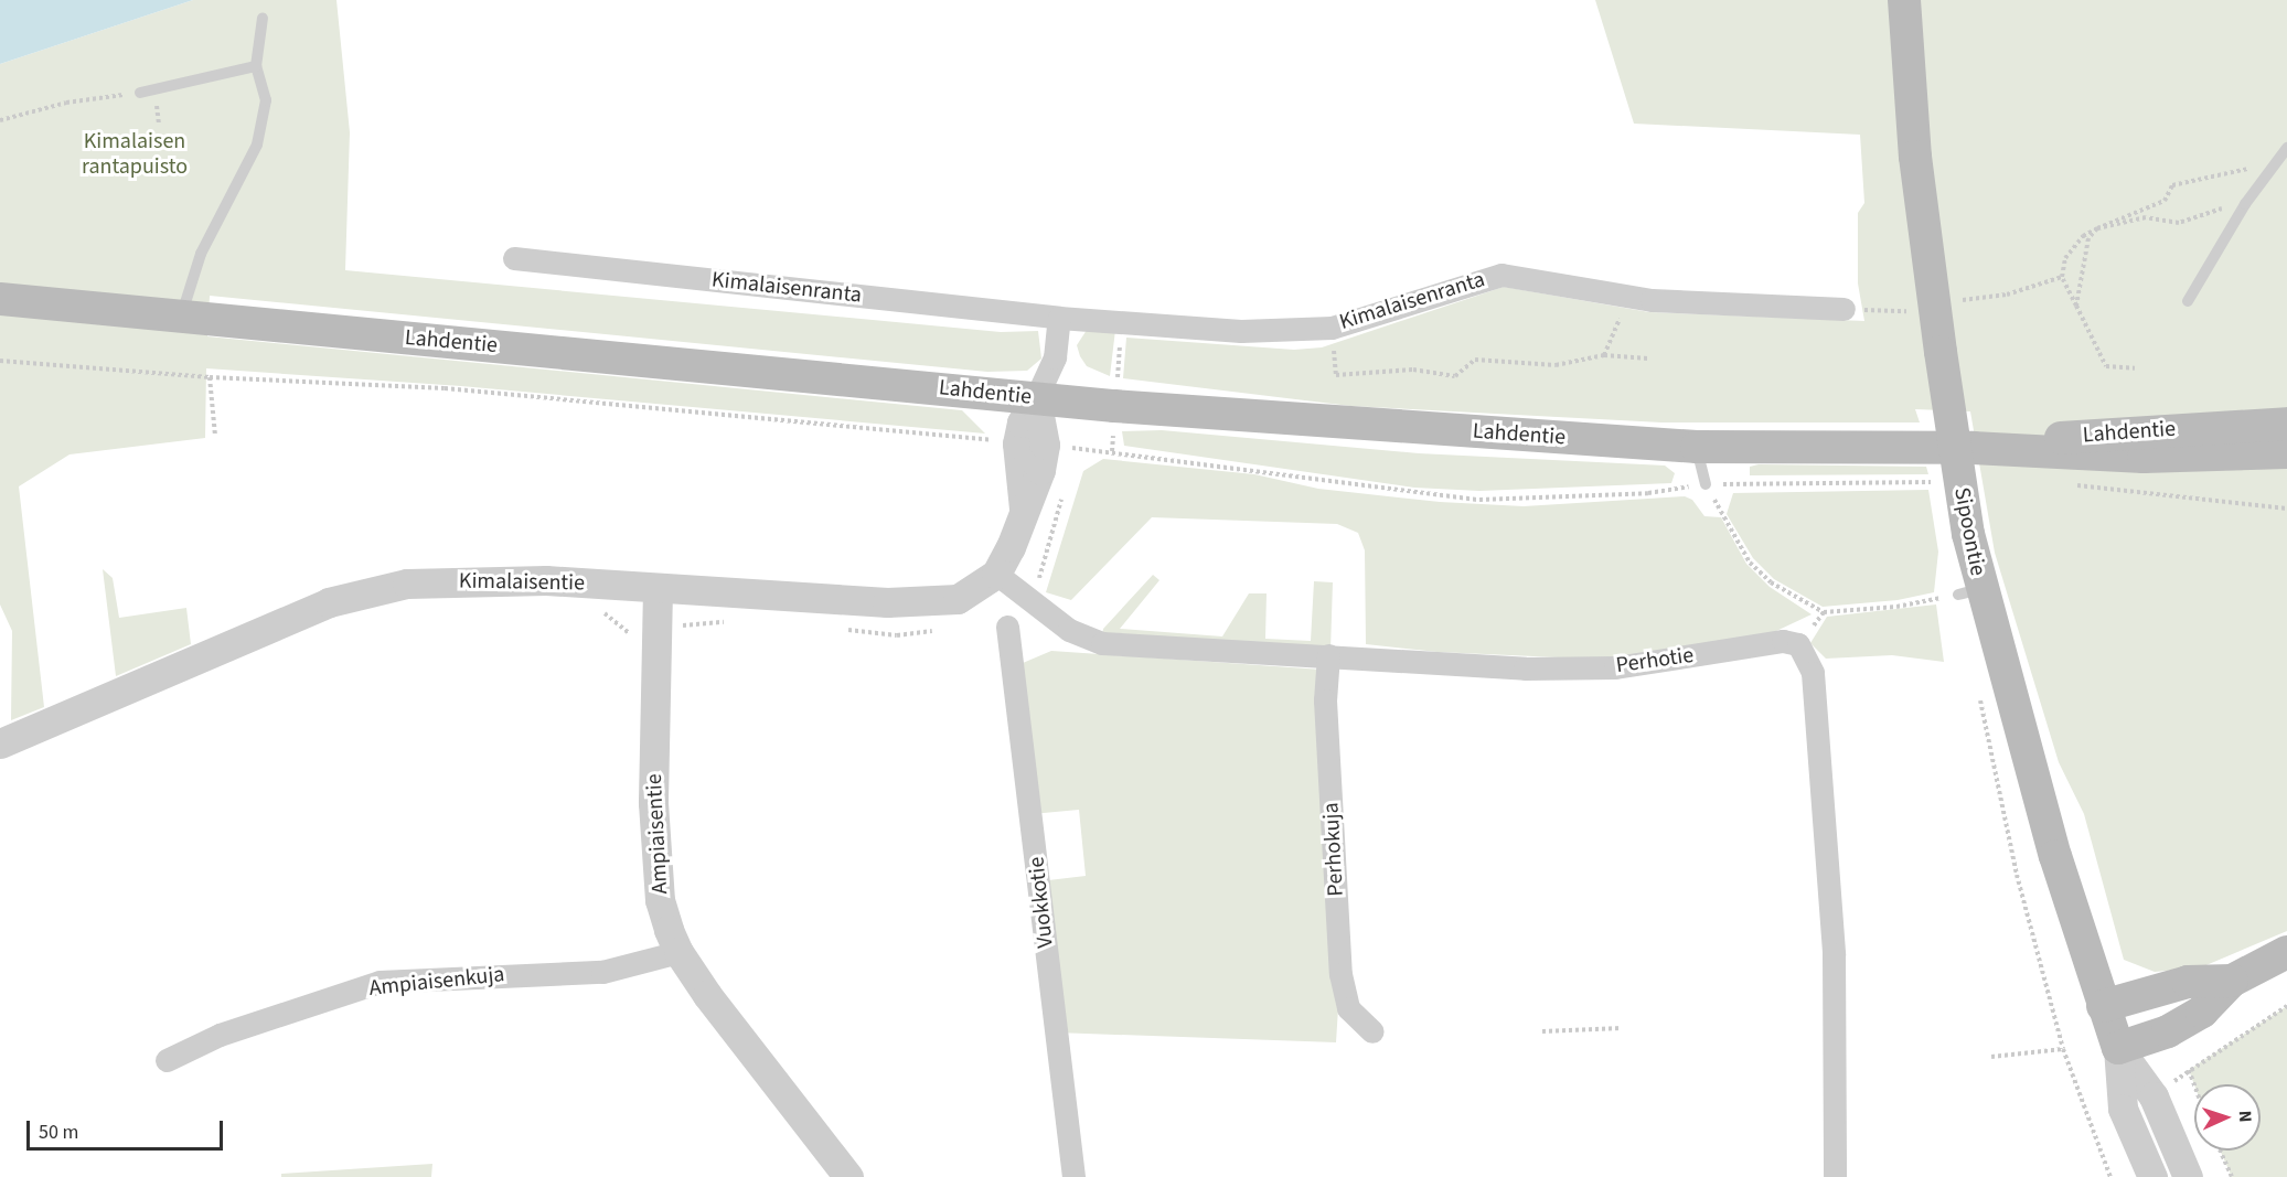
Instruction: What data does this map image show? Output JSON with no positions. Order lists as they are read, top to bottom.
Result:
{
  "streets": {
    "main road": ["Lahdentie", "Sipoontie"],
    "street": [
      "Kimalaisenranta",
      "Kimalaisentie",
      "Perhotie",
      "Ampiaisentie",
      "Perhokuja",
      "Vuokkotie",
      "Ampiaisenkuja"
    ]
  },
  "crossings": [
    ["Kimalaisentie", "Perhotie"],
    ["Kimalaisentie", "Ampiaisentie"],
    ["Perhotie", "Perhokuja"],
    ["Ampiaisentie", "Ampiaisenkuja"]
  ],
  "parks": ["Kimalaisen rantapuisto"],
  "scale_bar": "50 m",
  "north": "right"
}
